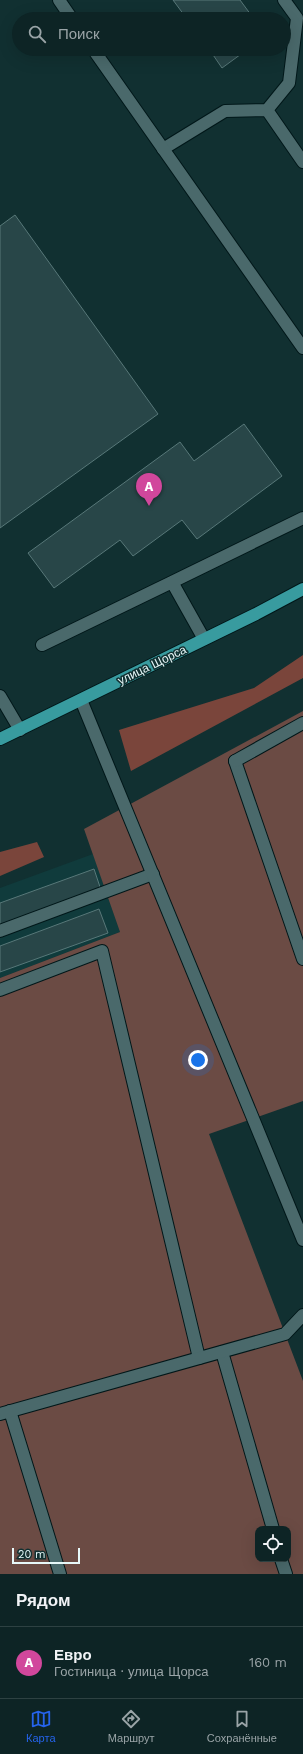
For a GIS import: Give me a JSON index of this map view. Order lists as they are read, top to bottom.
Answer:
{
  "streets": {
    "main road": ["улица Щорса"]
  },
  "scale_bar": "20 m",
  "page": {
    "search": "Поиск",
    "pins": "A",
    "scale": "20 m",
    "heading": "Рядом",
    "list": [
      {
        "mark": "A",
        "name": "Евро",
        "note": "Гостиница · улица Щорса",
        "value": "160 m"
      }
    ],
    "nav": ["Карта", "Маршрут", "Сохранённые"]
  }
}
